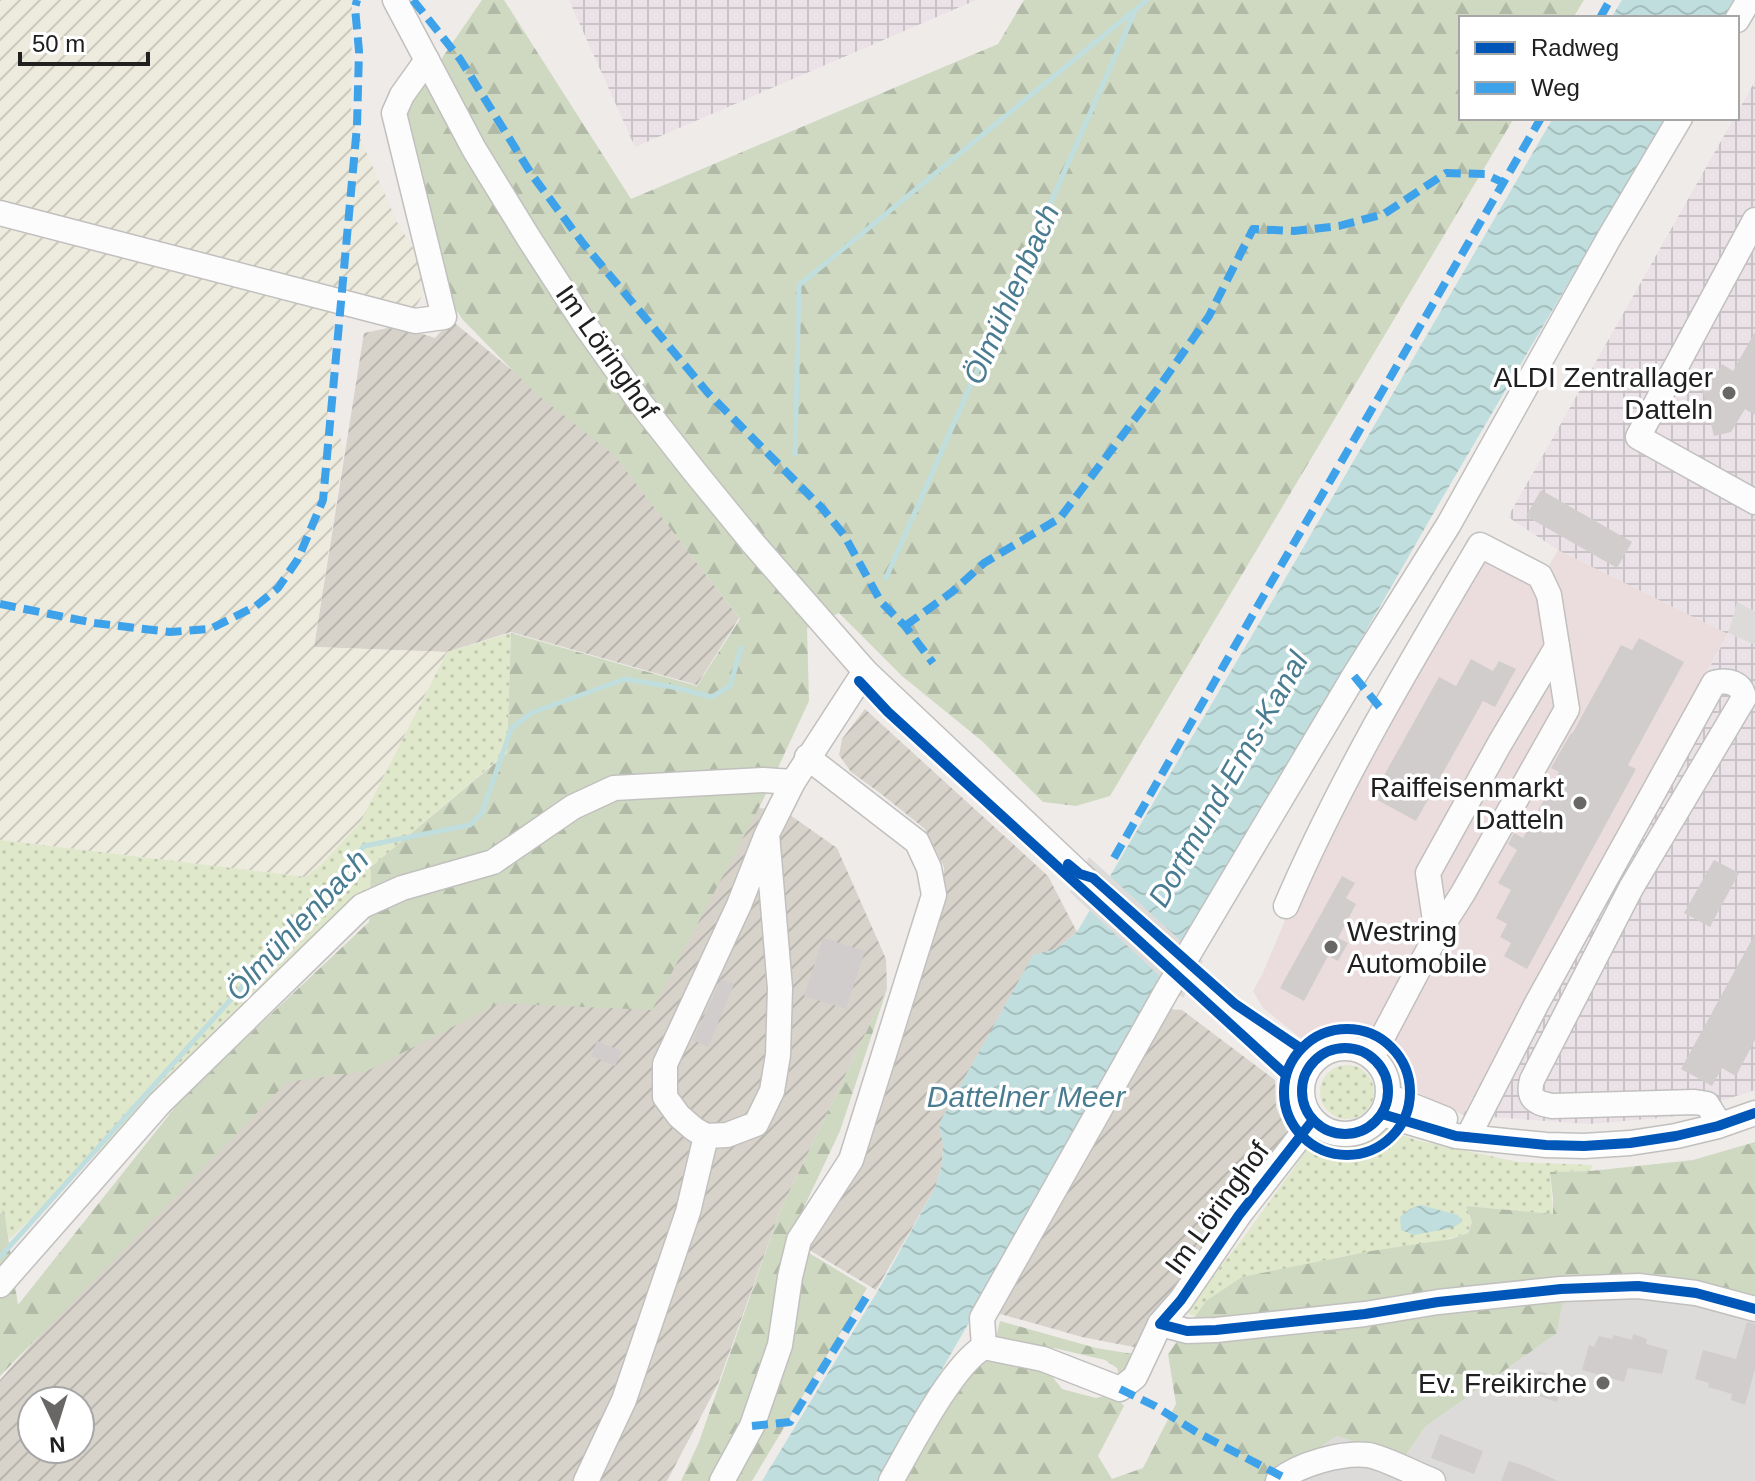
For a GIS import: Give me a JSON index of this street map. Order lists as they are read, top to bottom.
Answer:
{
  "streets": {
    "street": ["Im Löringhof"]
  },
  "water": ["Ölmühlenbach", "Dortmund-Ems-Kanal", "Dattelner Meer"],
  "places": [
    "ALDI Zentrallager Datteln",
    "Raiffeisenmarkt Datteln",
    "Westring Automobile",
    "Ev. Freikirche"
  ],
  "legend": ["Radweg", "Weg"],
  "scale_bar": "50 m",
  "north": "bottom"
}
